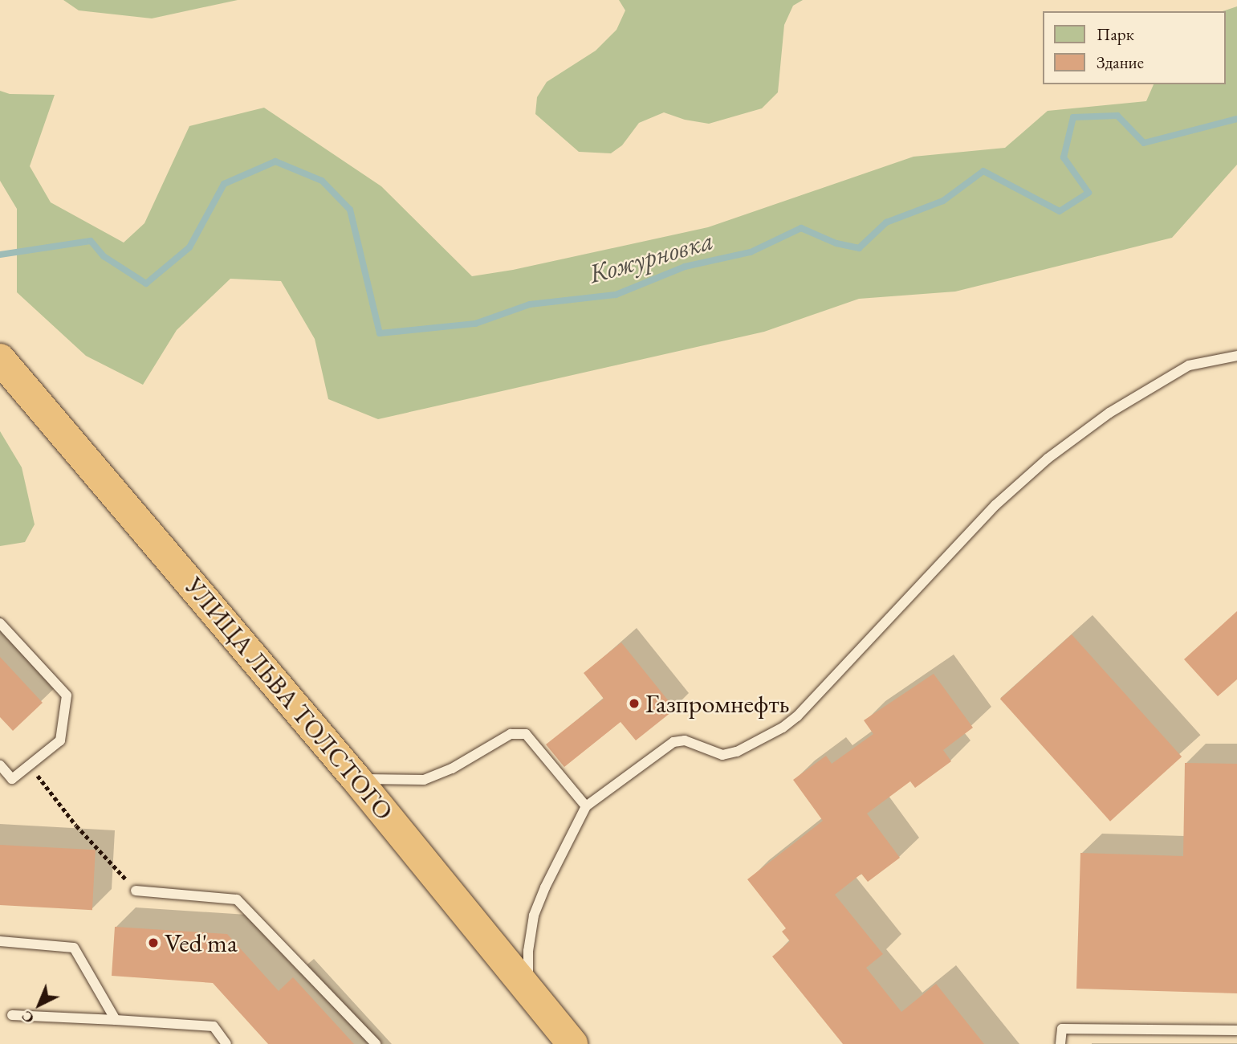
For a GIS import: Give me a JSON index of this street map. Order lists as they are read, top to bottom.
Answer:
{
  "streets": {
    "highway": ["УЛИЦА ЛЬВА ТОЛСТОГО"]
  },
  "water": ["Кожурновка"],
  "places": ["Газпромнефть", "Ved'ma"],
  "legend": ["Парк", "Здание"],
  "north": "bottom left"
}
